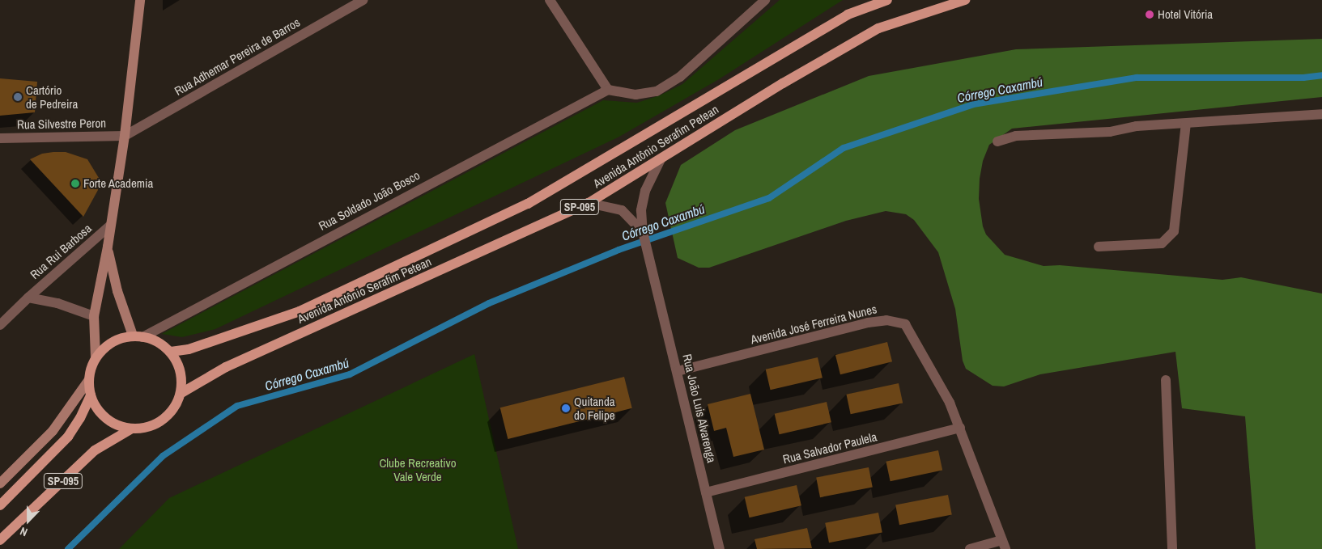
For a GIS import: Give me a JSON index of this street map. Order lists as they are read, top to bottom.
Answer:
{
  "streets": {
    "main road": ["Avenida Antônio Serafim Petean", "SP-095"],
    "street": [
      "Rua Adhemar Pereira de Barros",
      "Rua Silvestre Peron",
      "Rua Soldado João Bosco",
      "Rua Rui Barbosa",
      "Avenida José Ferreira Nunes",
      "Rua João Luis Alvarenga",
      "Rua Salvador Paulela"
    ]
  },
  "crossings": [
    ["Rua Adhemar Pereira de Barros", "Rua Silvestre Peron"],
    ["Avenida Antônio Serafim Petean", "Rua Soldado João Bosco"],
    ["Avenida Antônio Serafim Petean", "SP-095"],
    ["Avenida Antônio Serafim Petean", "Rua João Luis Alvarenga"],
    ["Rua Soldado João Bosco", "SP-095"],
    ["Avenida José Ferreira Nunes", "Rua João Luis Alvarenga"],
    ["Avenida José Ferreira Nunes", "Rua Salvador Paulela"],
    ["Rua João Luis Alvarenga", "Rua Salvador Paulela"]
  ],
  "water": ["Córrego Caxambú"],
  "parks": ["Clube Recreativo Vale Verde"],
  "places": [
    "Hotel Vitória",
    "Cartório de Pedreira",
    "Forte Academia",
    "Quitanda do Felipe"
  ],
  "north": "bottom"
}
